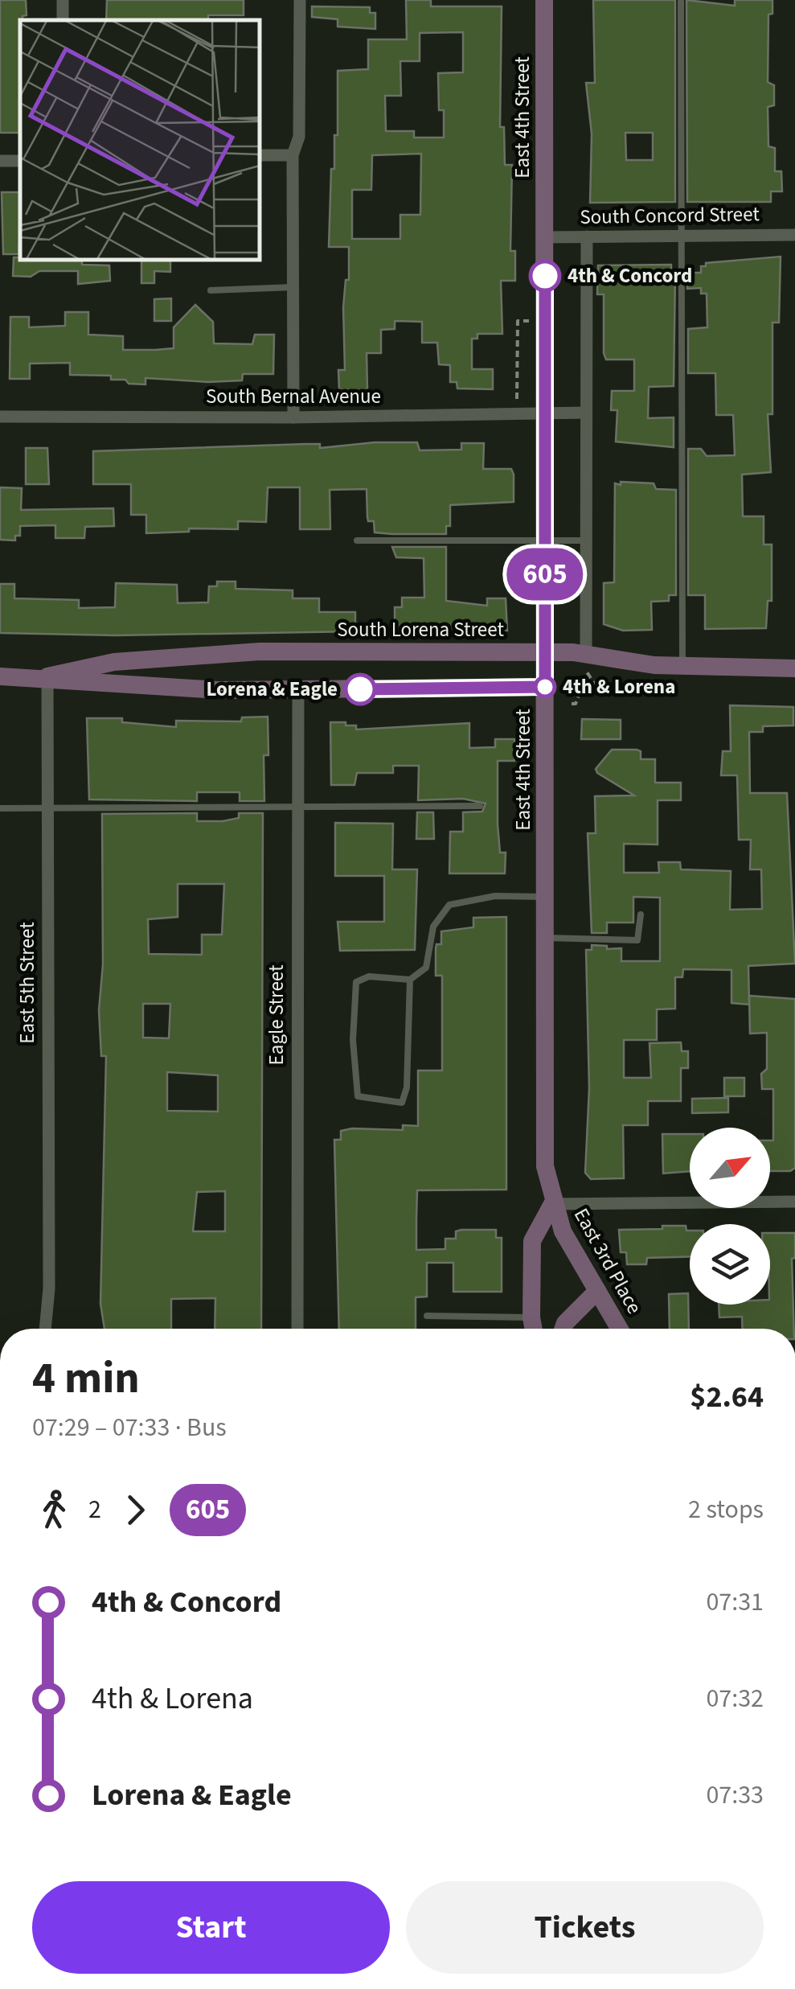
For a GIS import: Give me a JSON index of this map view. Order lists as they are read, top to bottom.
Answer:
{
  "streets": {
    "main road": ["East 4th Street", "South Lorena Street", "East 3rd Place"],
    "street": [
      "South Concord Street",
      "South Bernal Avenue",
      "East 5th Street",
      "Eagle Street"
    ]
  },
  "crossings": [
    ["East 4th Street", "South Concord Street"],
    ["East 4th Street", "South Lorena Street"],
    ["East 4th Street", "East 3rd Place"],
    ["South Lorena Street", "East 5th Street"],
    ["South Lorena Street", "Eagle Street"]
  ],
  "places": ["4th & Concord", "4th & Lorena", "Lorena & Eagle"],
  "lines": ["bus line 605"],
  "north": "top right",
  "page": {
    "on_map": "605",
    "heading": ["4 min", "07:29 – 07:33 · Bus", "$2.64"],
    "legs": ["2", "605", "2 stops"],
    "list": [
      {
        "name": "4th & Concord",
        "value": "07:31"
      },
      {
        "name": "4th & Lorena",
        "value": "07:32"
      },
      {
        "name": "Lorena & Eagle",
        "value": "07:33"
      }
    ],
    "buttons": ["Start", "Tickets"]
  }
}
